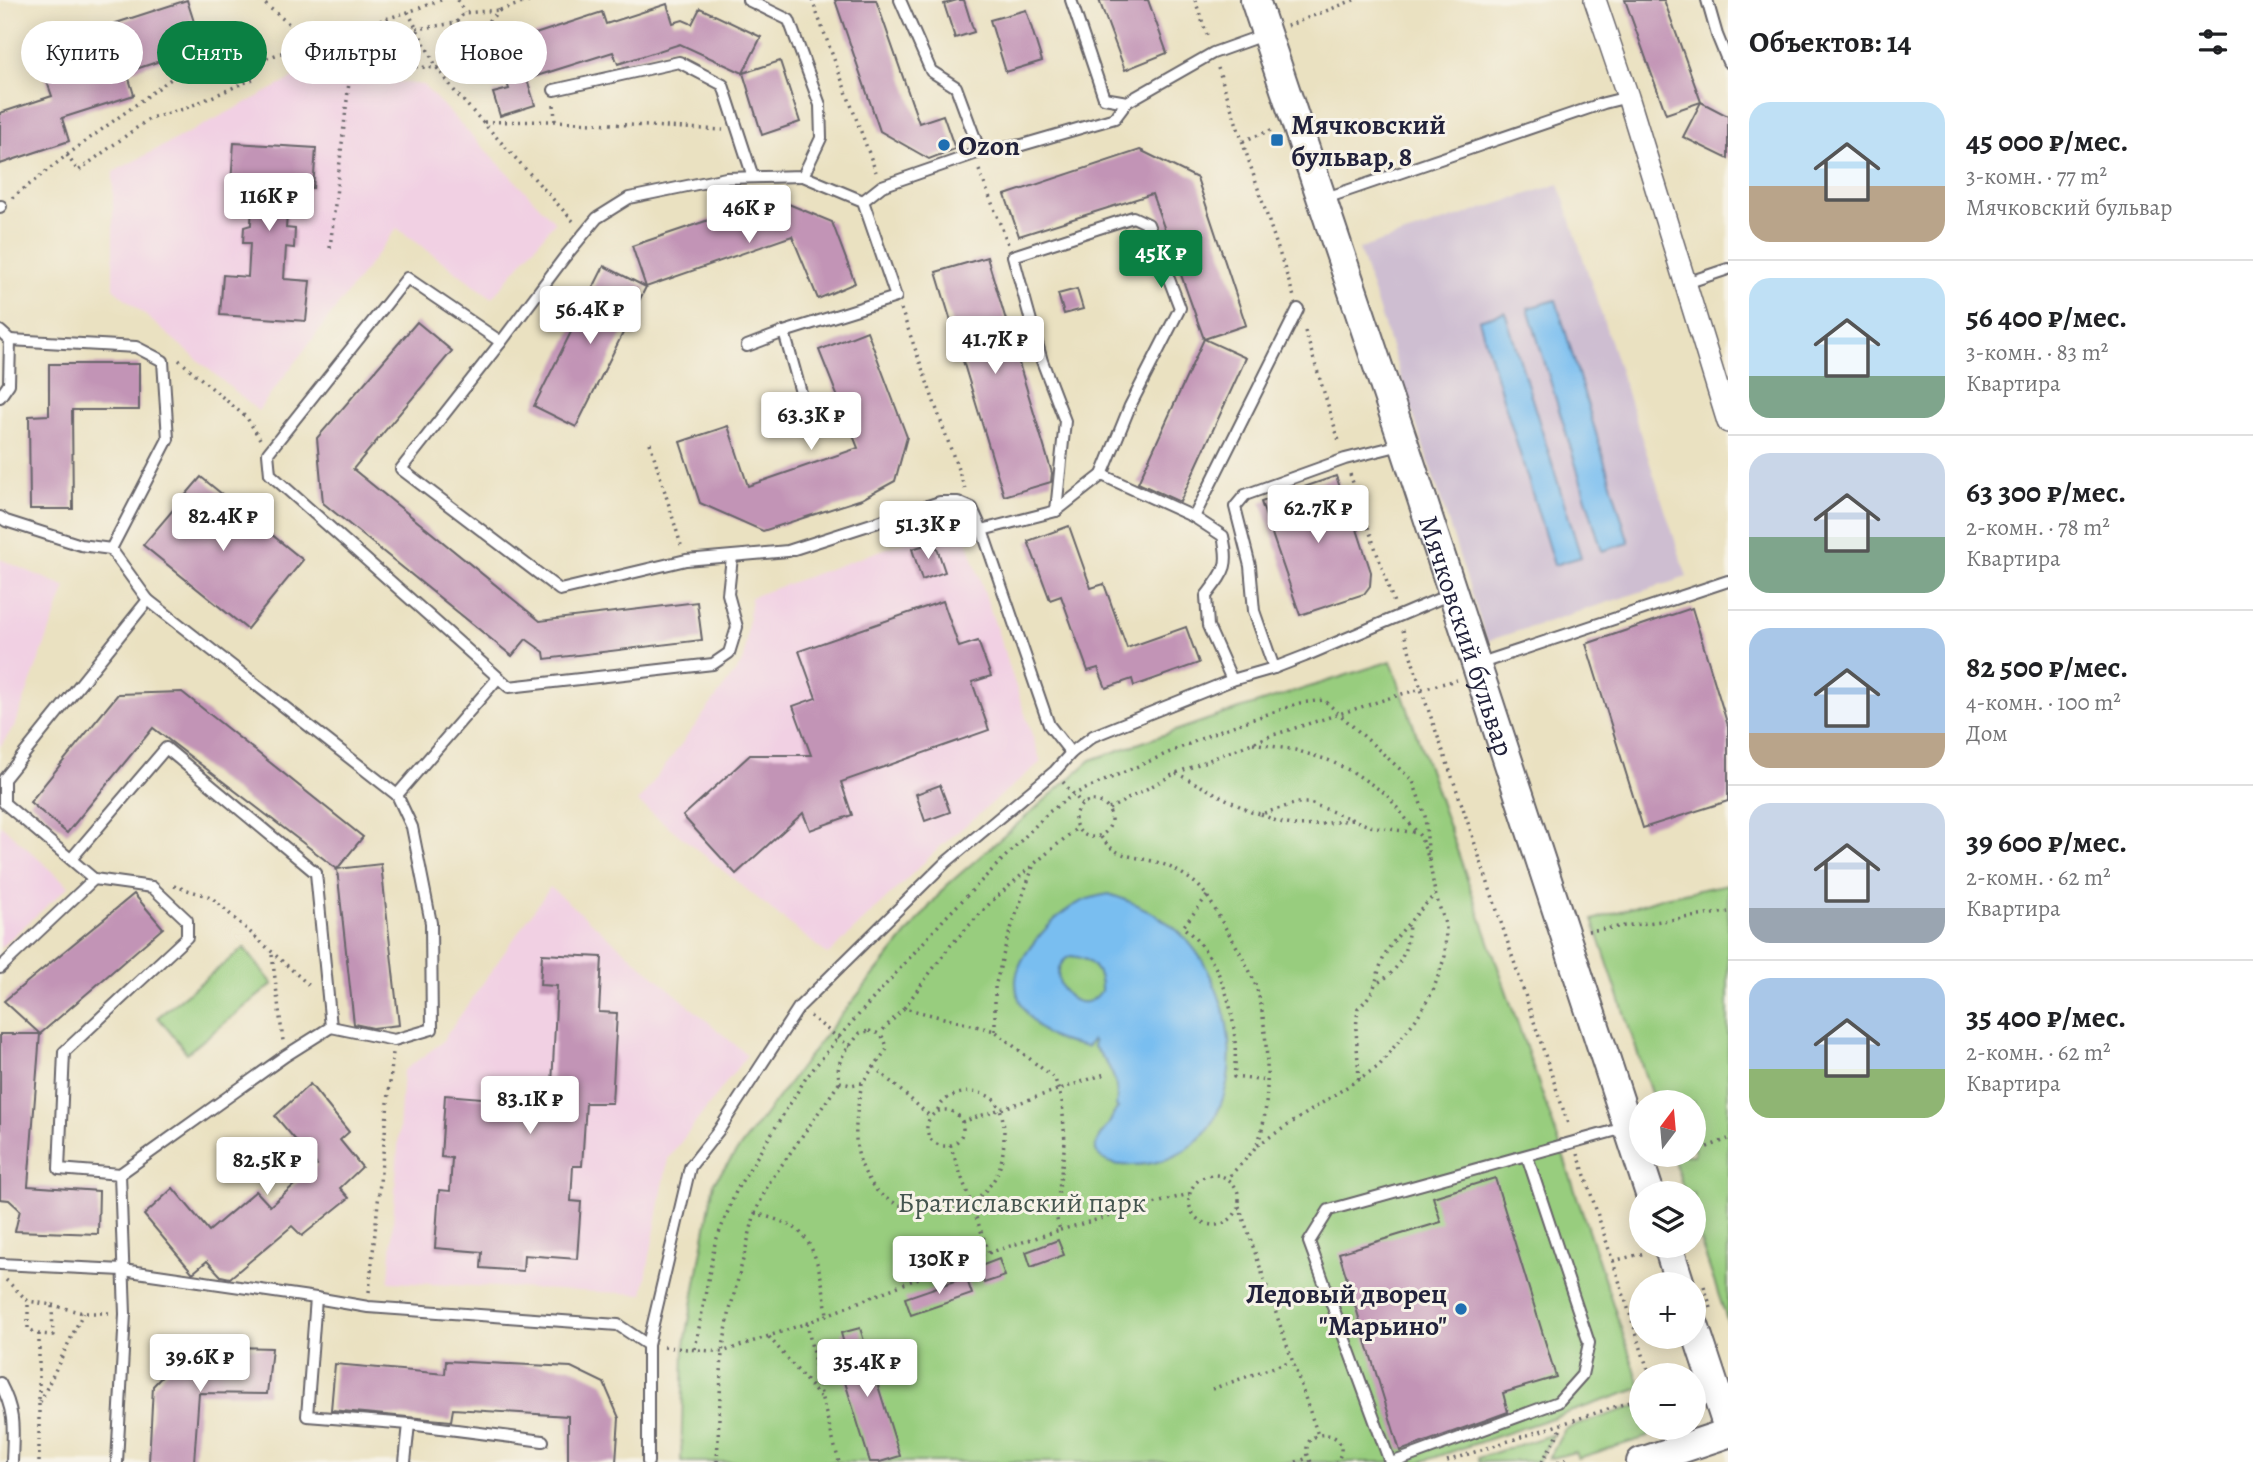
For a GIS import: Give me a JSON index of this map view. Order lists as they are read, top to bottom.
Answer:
{
  "streets": {
    "street": ["Мячковский бульвар"]
  },
  "parks": ["Братиславский парк"],
  "places": {
    "transit": ["Мячковский бульвар, 8"],
    "other": ["Ozon", "Ледовый дворец \"Марьино\""]
  },
  "north": "top",
  "page": {
    "heading": "Объектов: 14",
    "chip": [
      "Купить",
      "Снять",
      "Фильтры",
      "Новое"
    ],
    "list": [
      {
        "name": "45 000 ₽/мес.",
        "note": "3-комн. · 77 m² · Мячковский бульвар"
      },
      {
        "name": "56 400 ₽/мес.",
        "note": "3-комн. · 83 m² · Квартира"
      },
      {
        "name": "63 300 ₽/мес.",
        "note": "2-комн. · 78 m² · Квартира"
      },
      {
        "name": "82 500 ₽/мес.",
        "note": "4-комн. · 100 m² · Дом"
      },
      {
        "name": "39 600 ₽/мес.",
        "note": "2-комн. · 62 m² · Квартира"
      },
      {
        "name": "35 400 ₽/мес.",
        "note": "2-комн. · 62 m² · Квартира"
      }
    ],
    "price": [
      "116K ₽",
      "46K ₽",
      "45K ₽",
      "56.4K ₽",
      "41.7K ₽",
      "63.3K ₽",
      "62.7K ₽",
      "82.4K ₽",
      "51.3K ₽",
      "83.1K ₽",
      "82.5K ₽",
      "130K ₽",
      "39.6K ₽",
      "35.4K ₽"
    ],
    "map_buttons": ["+", "−"]
  }
}
